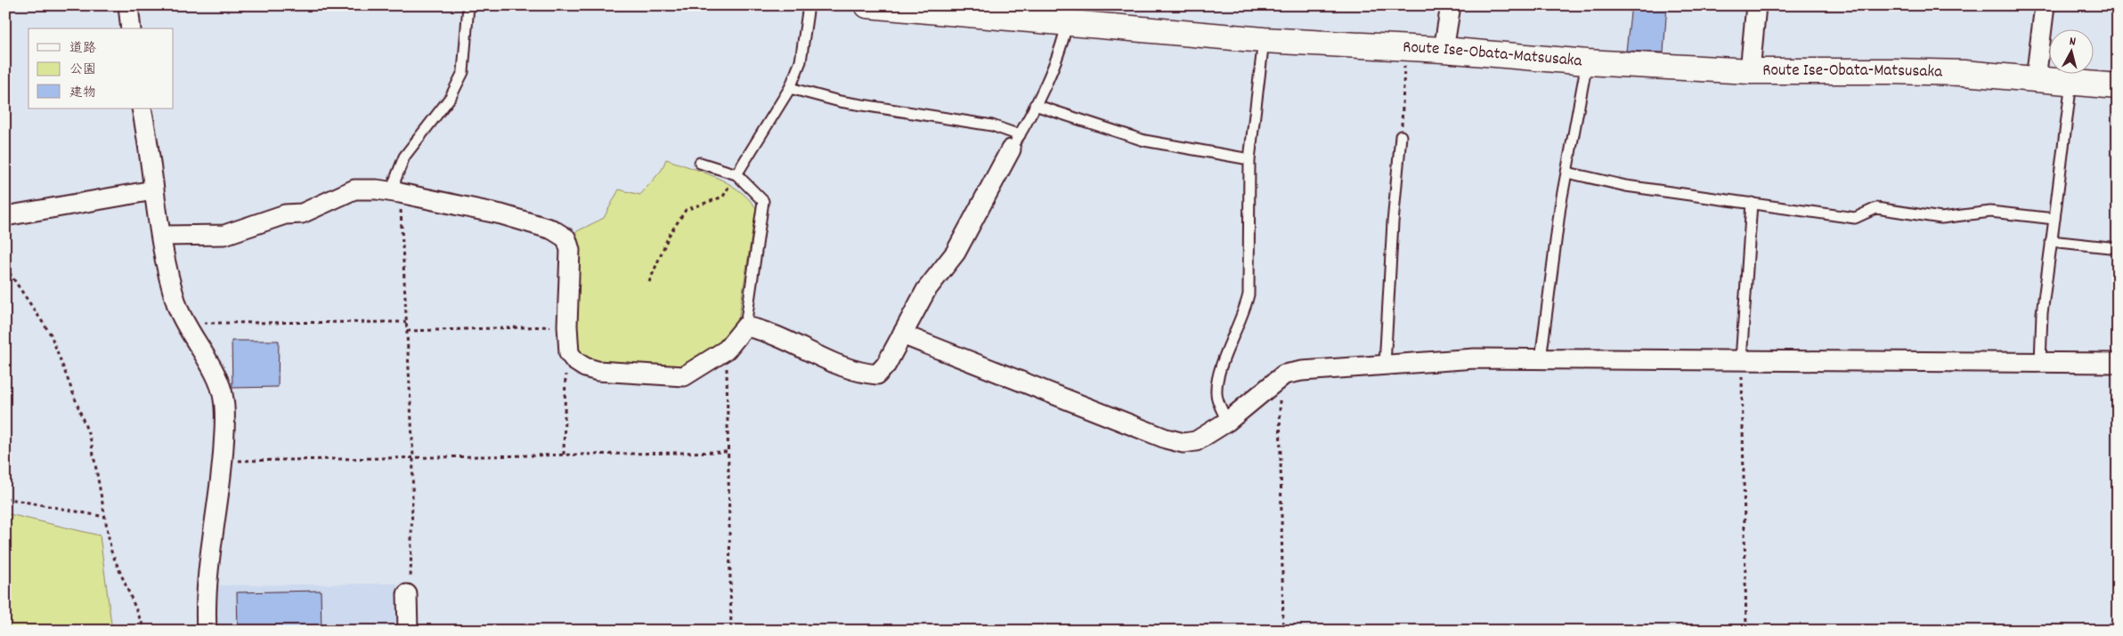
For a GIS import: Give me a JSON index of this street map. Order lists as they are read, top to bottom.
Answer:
{
  "streets": {
    "main road": ["Route Ise-Obata-Matsusaka"]
  },
  "legend": ["道路", "公園", "建物"],
  "north": "top"
}
